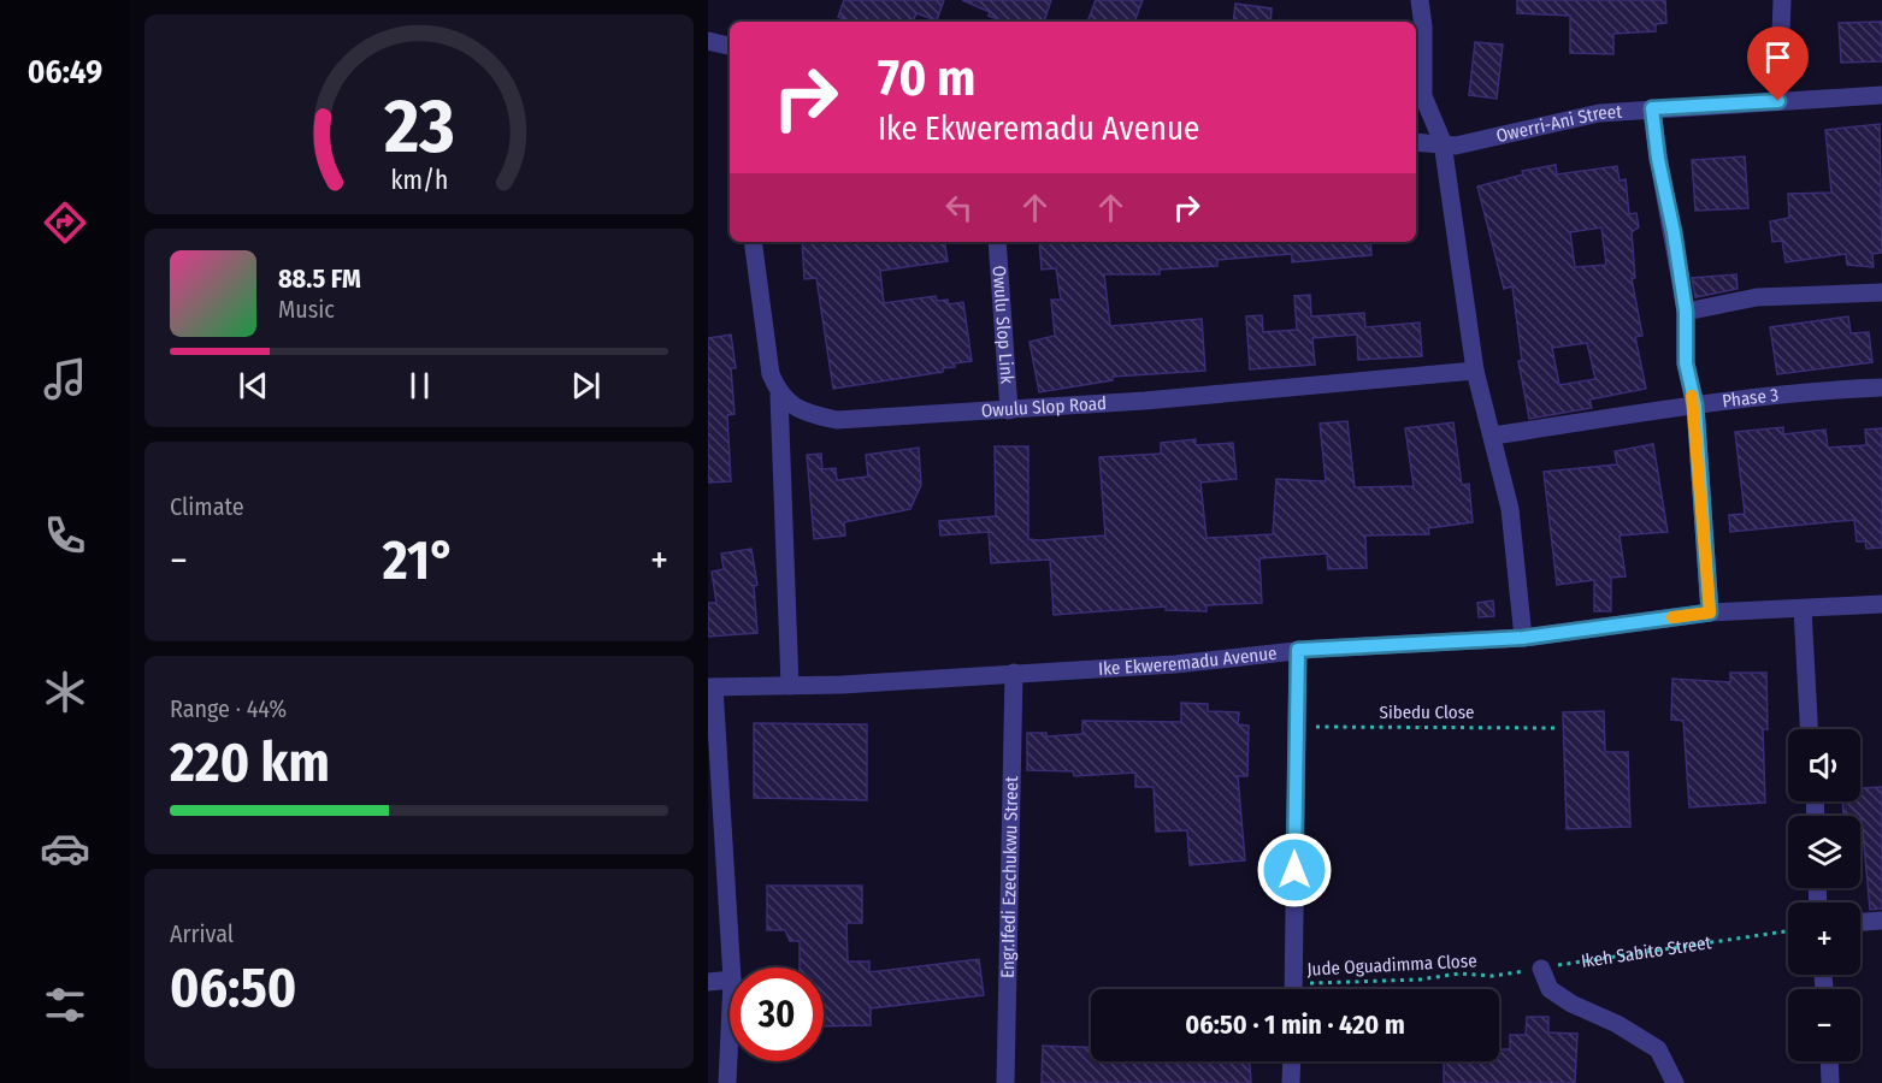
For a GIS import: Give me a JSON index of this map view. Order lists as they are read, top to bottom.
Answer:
{
  "streets": {
    "street": [
      "Owerri-Ani Street",
      "Owulu Slop Link",
      "Phase 3",
      "Owulu Slop Road",
      "Ike Ekweremadu Avenue",
      "Engr.Ifedi Ezechukwu Street"
    ],
    "path": ["Sibedu Close", "Ikeh Sabito Street", "Jude Oguadimma Close"]
  },
  "crossings": [
    ["Owulu Slop Link", "Owulu Slop Road"],
    ["Ike Ekweremadu Avenue", "Engr.Ifedi Ezechukwu Street"],
    ["Ikeh Sabito Street", "Jude Oguadimma Close"]
  ],
  "page": {
    "tabs": "06:49",
    "turn": ["70 m", "Ike Ekweremadu Avenue"],
    "song": ["88.5 FM", "Music"],
    "tile": [
      "Climate",
      ["Range · 44%", "220 km"],
      ["Arrival", "06:50"]
    ],
    "heat": ["−", "21°", "+"],
    "map_buttons": ["+", "−"],
    "limit": "30",
    "trip": "06:50 · 1 min · 420 m",
    "gauge": ["23", "km/h"]
  }
}
